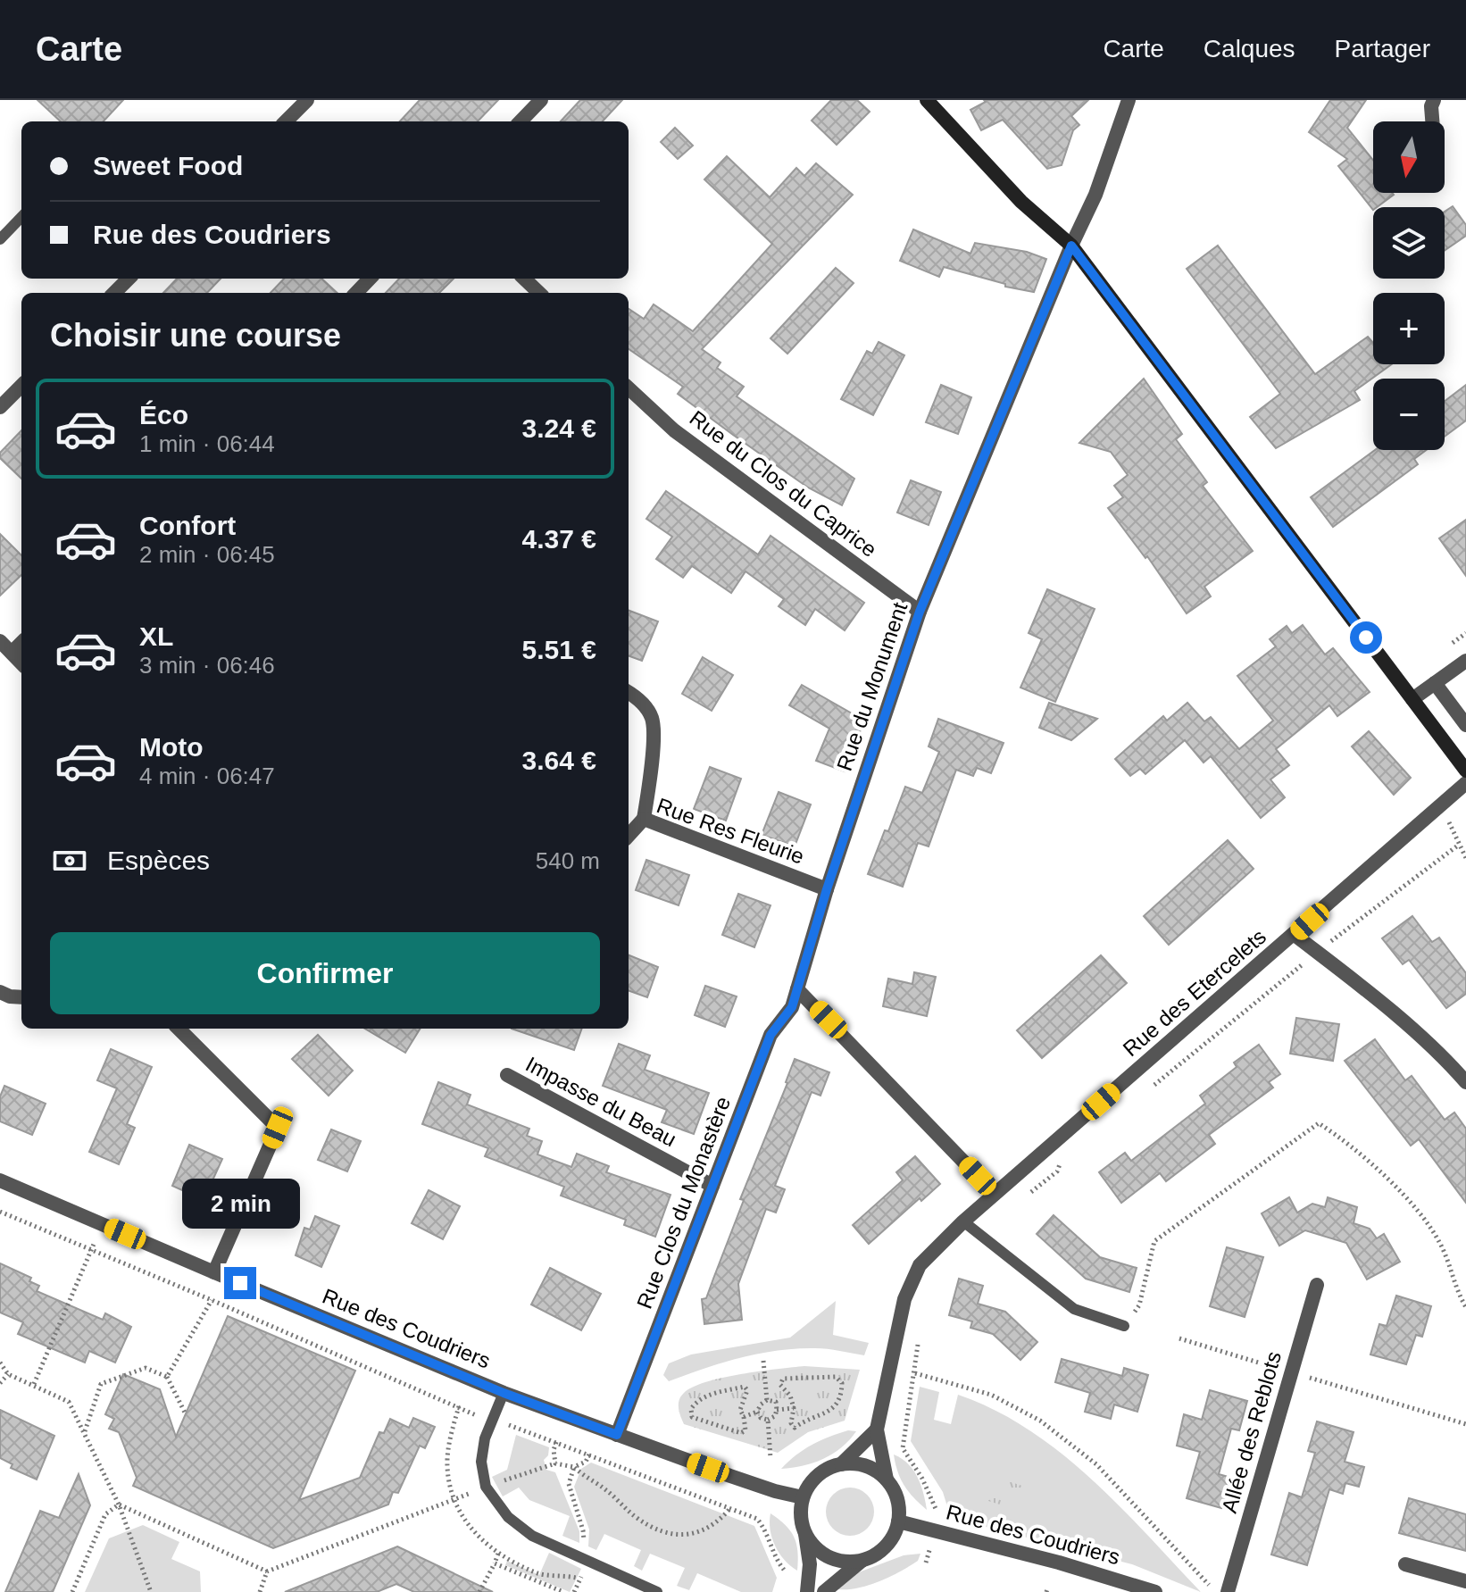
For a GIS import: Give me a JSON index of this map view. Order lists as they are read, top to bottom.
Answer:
{
  "streets": {
    "street": [
      "Rue du Clos du Caprice",
      "Rue du Monument",
      "Rue Res Fleurie",
      "Rue des Etercelets",
      "Impasse du Beau",
      "Rue Clos du Monastère",
      "Rue des Coudriers",
      "Allée des Reblots"
    ]
  },
  "crossings": [
    ["Rue du Clos du Caprice", "Rue du Monument"],
    ["Rue du Monument", "Rue Res Fleurie"],
    ["Rue du Monument", "Rue Clos du Monastère"],
    ["Rue des Etercelets", "Rue des Coudriers"],
    ["Impasse du Beau", "Rue Clos du Monastère"],
    ["Rue Clos du Monastère", "Rue des Coudriers"]
  ],
  "north": "bottom",
  "page": {
    "header": "Carte",
    "nav": ["Carte", "Calques", "Partager"],
    "map_buttons": ["+", "−"],
    "banner": ["Sweet Food", "Rue des Coudriers"],
    "heading": "Choisir une course",
    "list": [
      {
        "name": "Éco",
        "note": "1 min · 06:44",
        "value": "3.24 €"
      },
      {
        "name": "Confort",
        "note": "2 min · 06:45",
        "value": "4.37 €"
      },
      {
        "name": "XL",
        "note": "3 min · 06:46",
        "value": "5.51 €"
      },
      {
        "name": "Moto",
        "note": "4 min · 06:47",
        "value": "3.64 €"
      }
    ],
    "pay": ["Espèces", "540 m"],
    "buttons": "Confirmer",
    "bubble": "2 min"
  }
}
